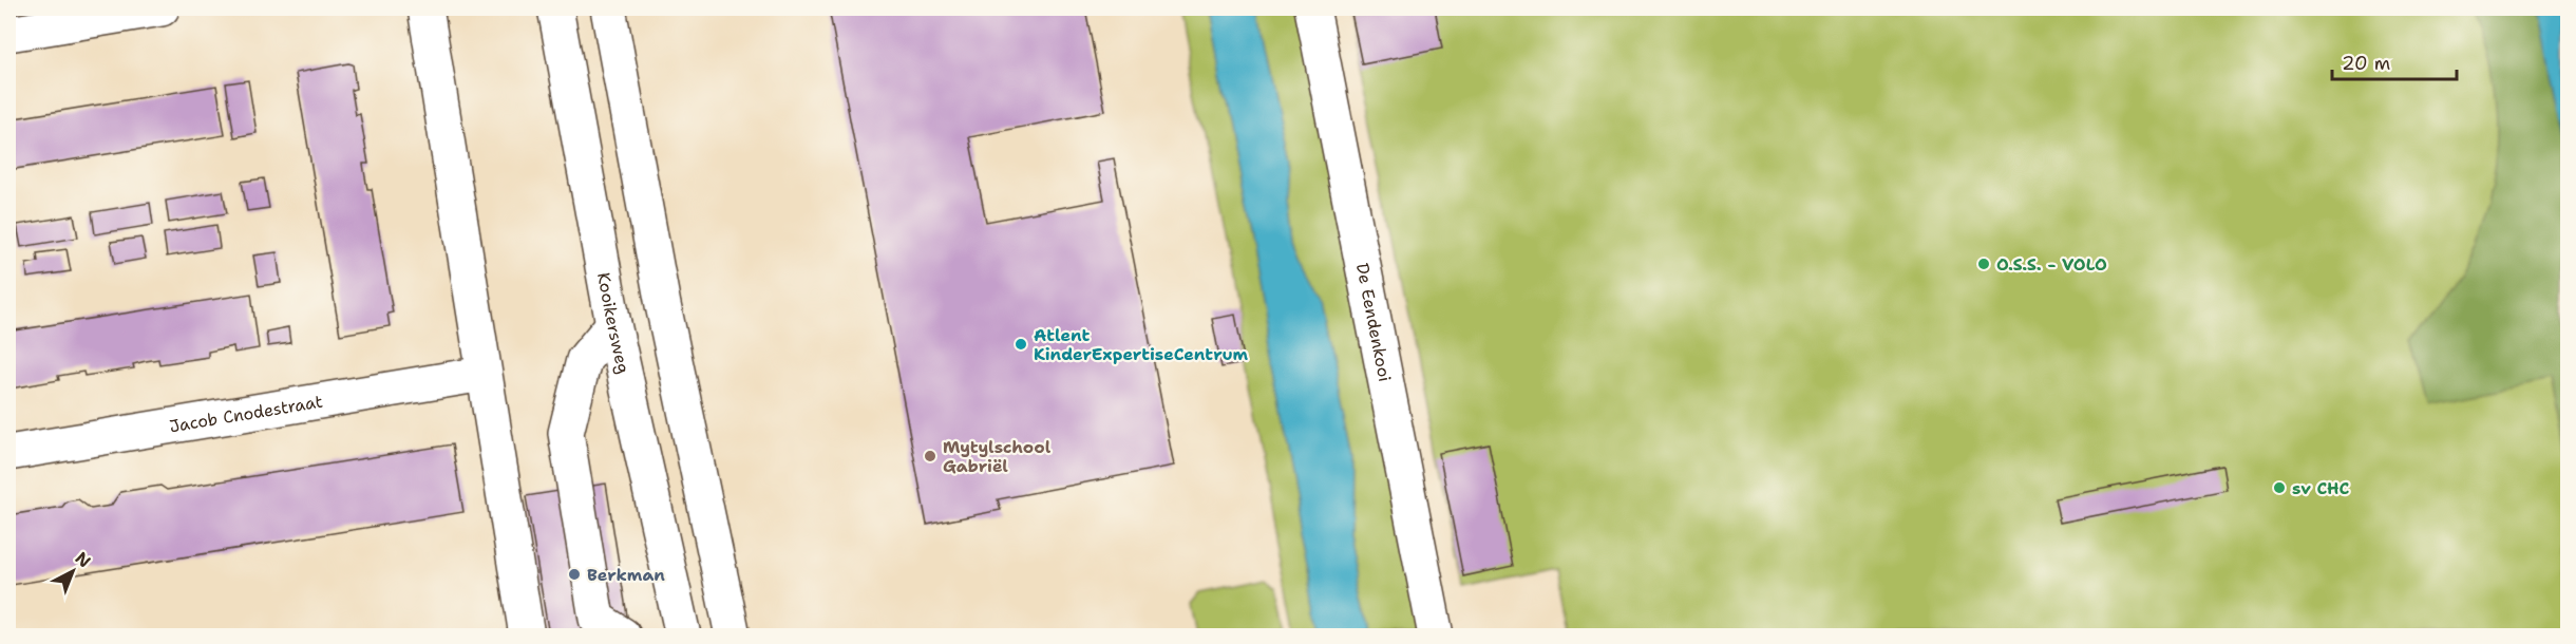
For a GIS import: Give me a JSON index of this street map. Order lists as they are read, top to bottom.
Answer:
{
  "streets": {
    "street": ["De Eendenkooi", "Kooikersweg", "Jacob Cnodestraat"]
  },
  "places": [
    "O.S.S. - VOLO",
    "Atlent KinderExpertiseCentrum",
    "Mytylschool Gabriël",
    "sv CHC",
    "Berkman"
  ],
  "scale_bar": "20 m",
  "north": "top right"
}
